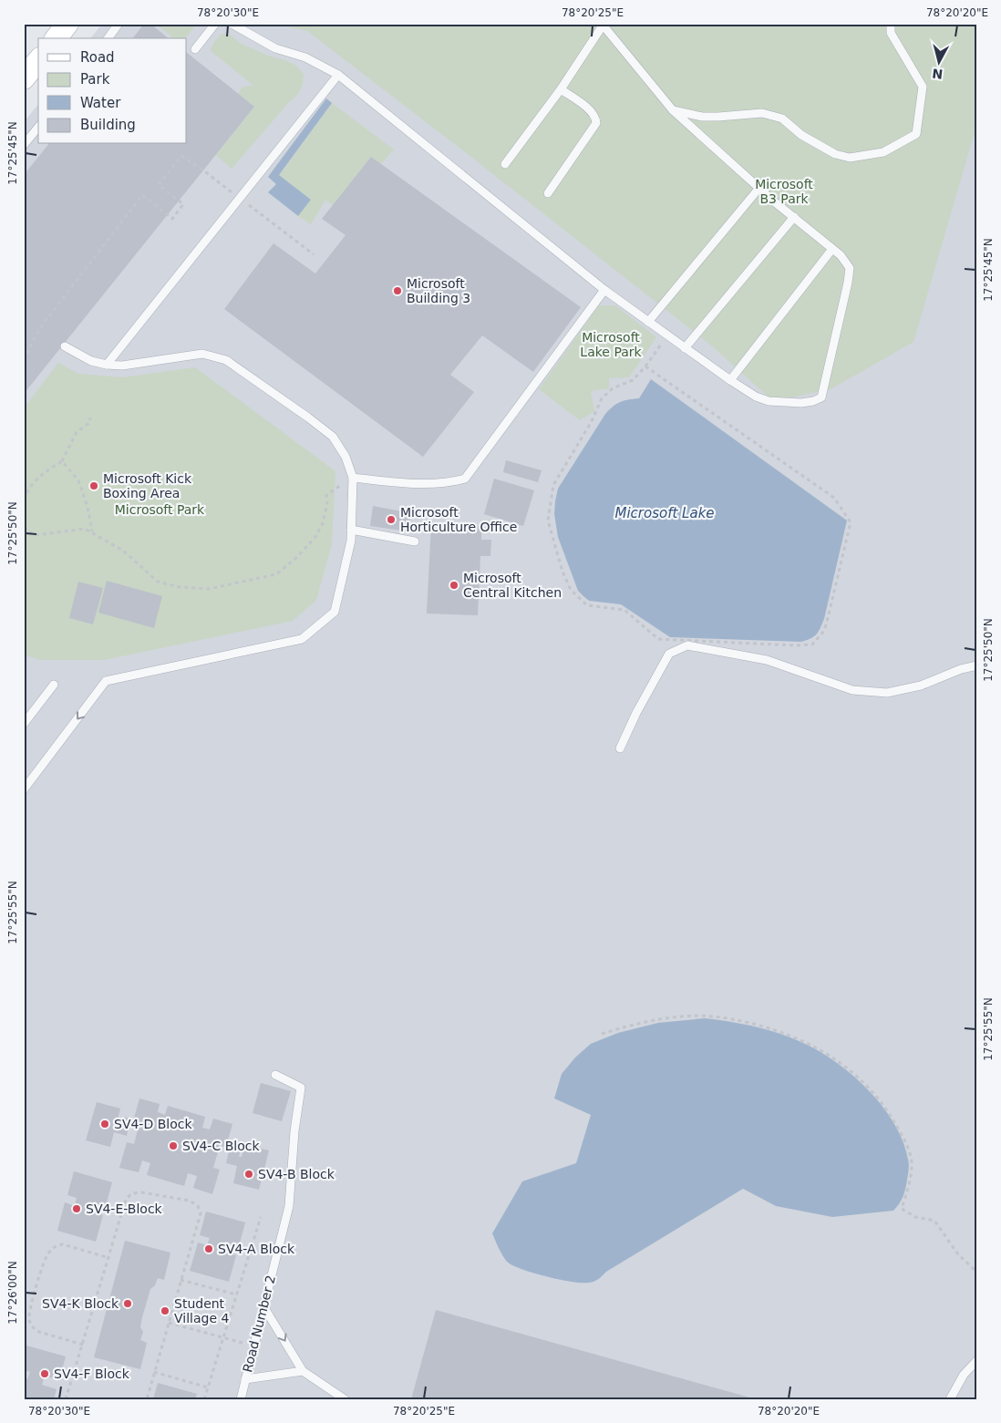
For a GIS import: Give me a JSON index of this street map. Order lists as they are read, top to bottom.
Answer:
{
  "streets": {
    "lane": ["Road Number 2"]
  },
  "water": ["Microsoft Lake"],
  "parks": ["Microsoft B3 Park", "Microsoft Lake Park", "Microsoft Park"],
  "places": [
    "Microsoft Building 3",
    "Microsoft Kick Boxing Area",
    "Microsoft Horticulture Office",
    "Microsoft Central Kitchen",
    "SV4-D Block",
    "SV4-C Block",
    "SV4-B Block",
    "SV4-E-Block",
    "SV4-A Block",
    "SV4-K Block",
    "Student Village 4",
    "SV4-F Block"
  ],
  "legend": [
    "Road",
    "Park",
    "Water",
    "Building"
  ],
  "north": "bottom",
  "coordinates": [
    "78°20'30\"E",
    "78°20'25\"E",
    "78°20'20\"E",
    "17°25'45\"N",
    "17°25'50\"N",
    "17°25'55\"N",
    "17°26'00\"N"
  ]
}
